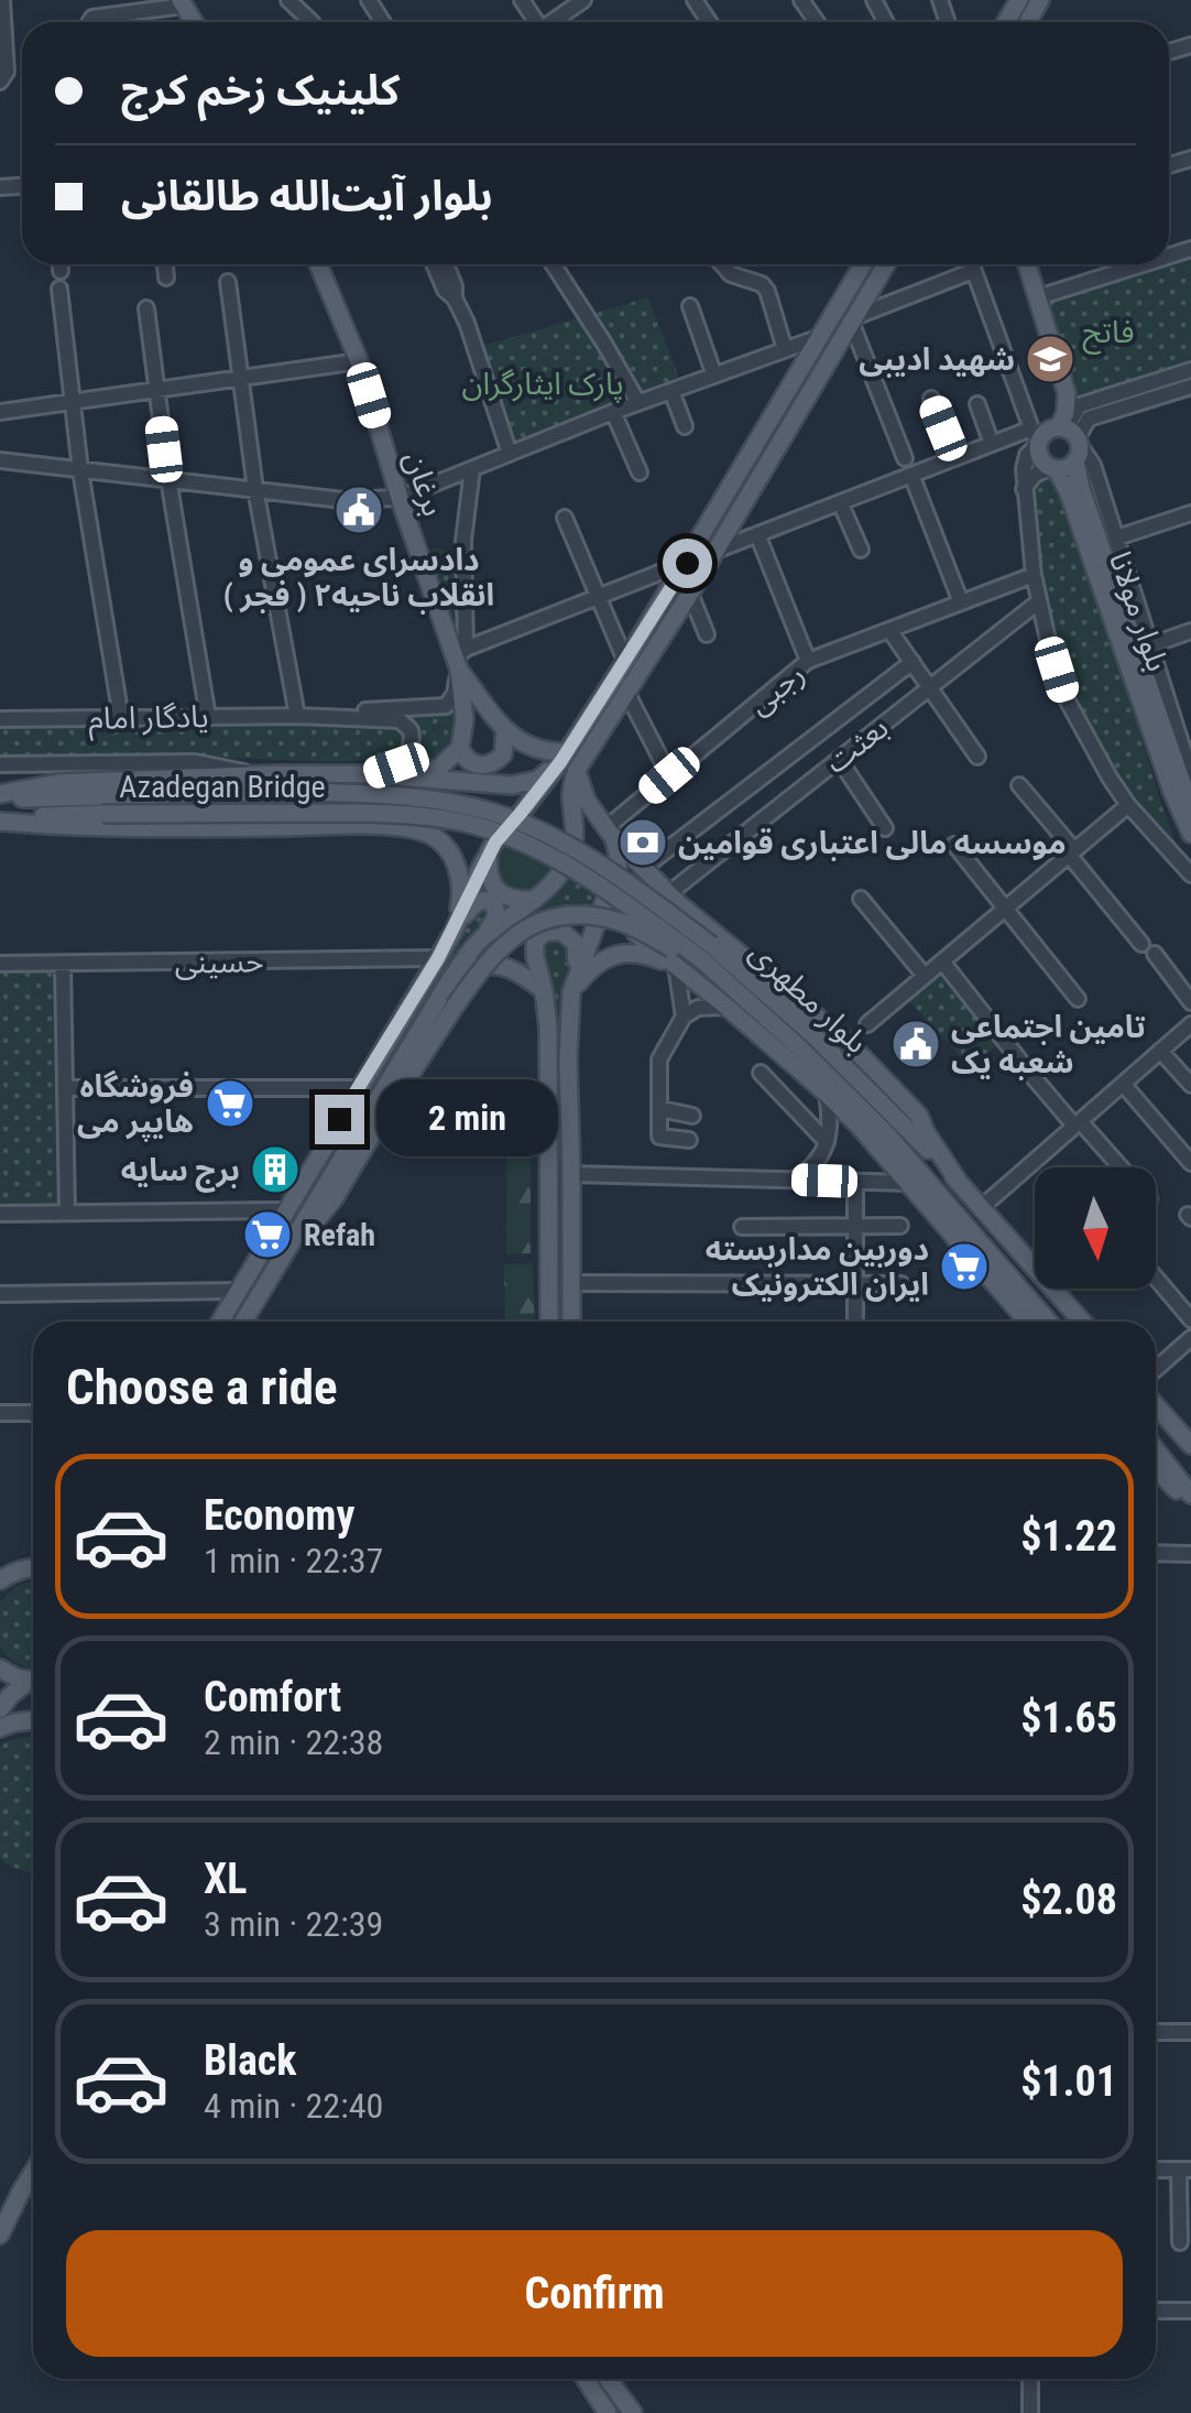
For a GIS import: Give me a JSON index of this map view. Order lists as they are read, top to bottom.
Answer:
{
  "streets": {
    "main road": [
      "برغان",
      "بلوار مولانا",
      "Azadegan Bridge",
      "بلوار مطهری"
    ],
    "street": [
      "رجبی",
      "یادگار امام",
      "بعثت",
      "حسینی"
    ]
  },
  "crossings": [
    ["Azadegan Bridge", "بلوار مطهری"]
  ],
  "parks": ["فاتح", "پارک ایثارگران"],
  "places": {
    "school or university": ["شهید ادیبی"],
    "public building": ["دادسرای عمومی و انقلاب ناحیه۲ ( فجر )", "تامین اجتماعی شعبه یک"],
    "bank": ["موسسه مالی اعتباری قوامین"],
    "supermarket": ["فروشگاه هایپر می", "Refah", "دوربین مداربسته ایران الکترونیک"],
    "building": ["برج سایه"]
  },
  "north": "bottom",
  "page": {
    "banner": ["کلینیک زخم کرج", "بلوار آیت‌الله طالقانی"],
    "bubble": "2 min",
    "heading": "Choose a ride",
    "list": [
      {
        "name": "Economy",
        "note": "1 min · 22:37",
        "value": "$1.22"
      },
      {
        "name": "Comfort",
        "note": "2 min · 22:38",
        "value": "$1.65"
      },
      {
        "name": "XL",
        "note": "3 min · 22:39",
        "value": "$2.08"
      },
      {
        "name": "Black",
        "note": "4 min · 22:40",
        "value": "$1.01"
      }
    ],
    "buttons": "Confirm"
  }
}
